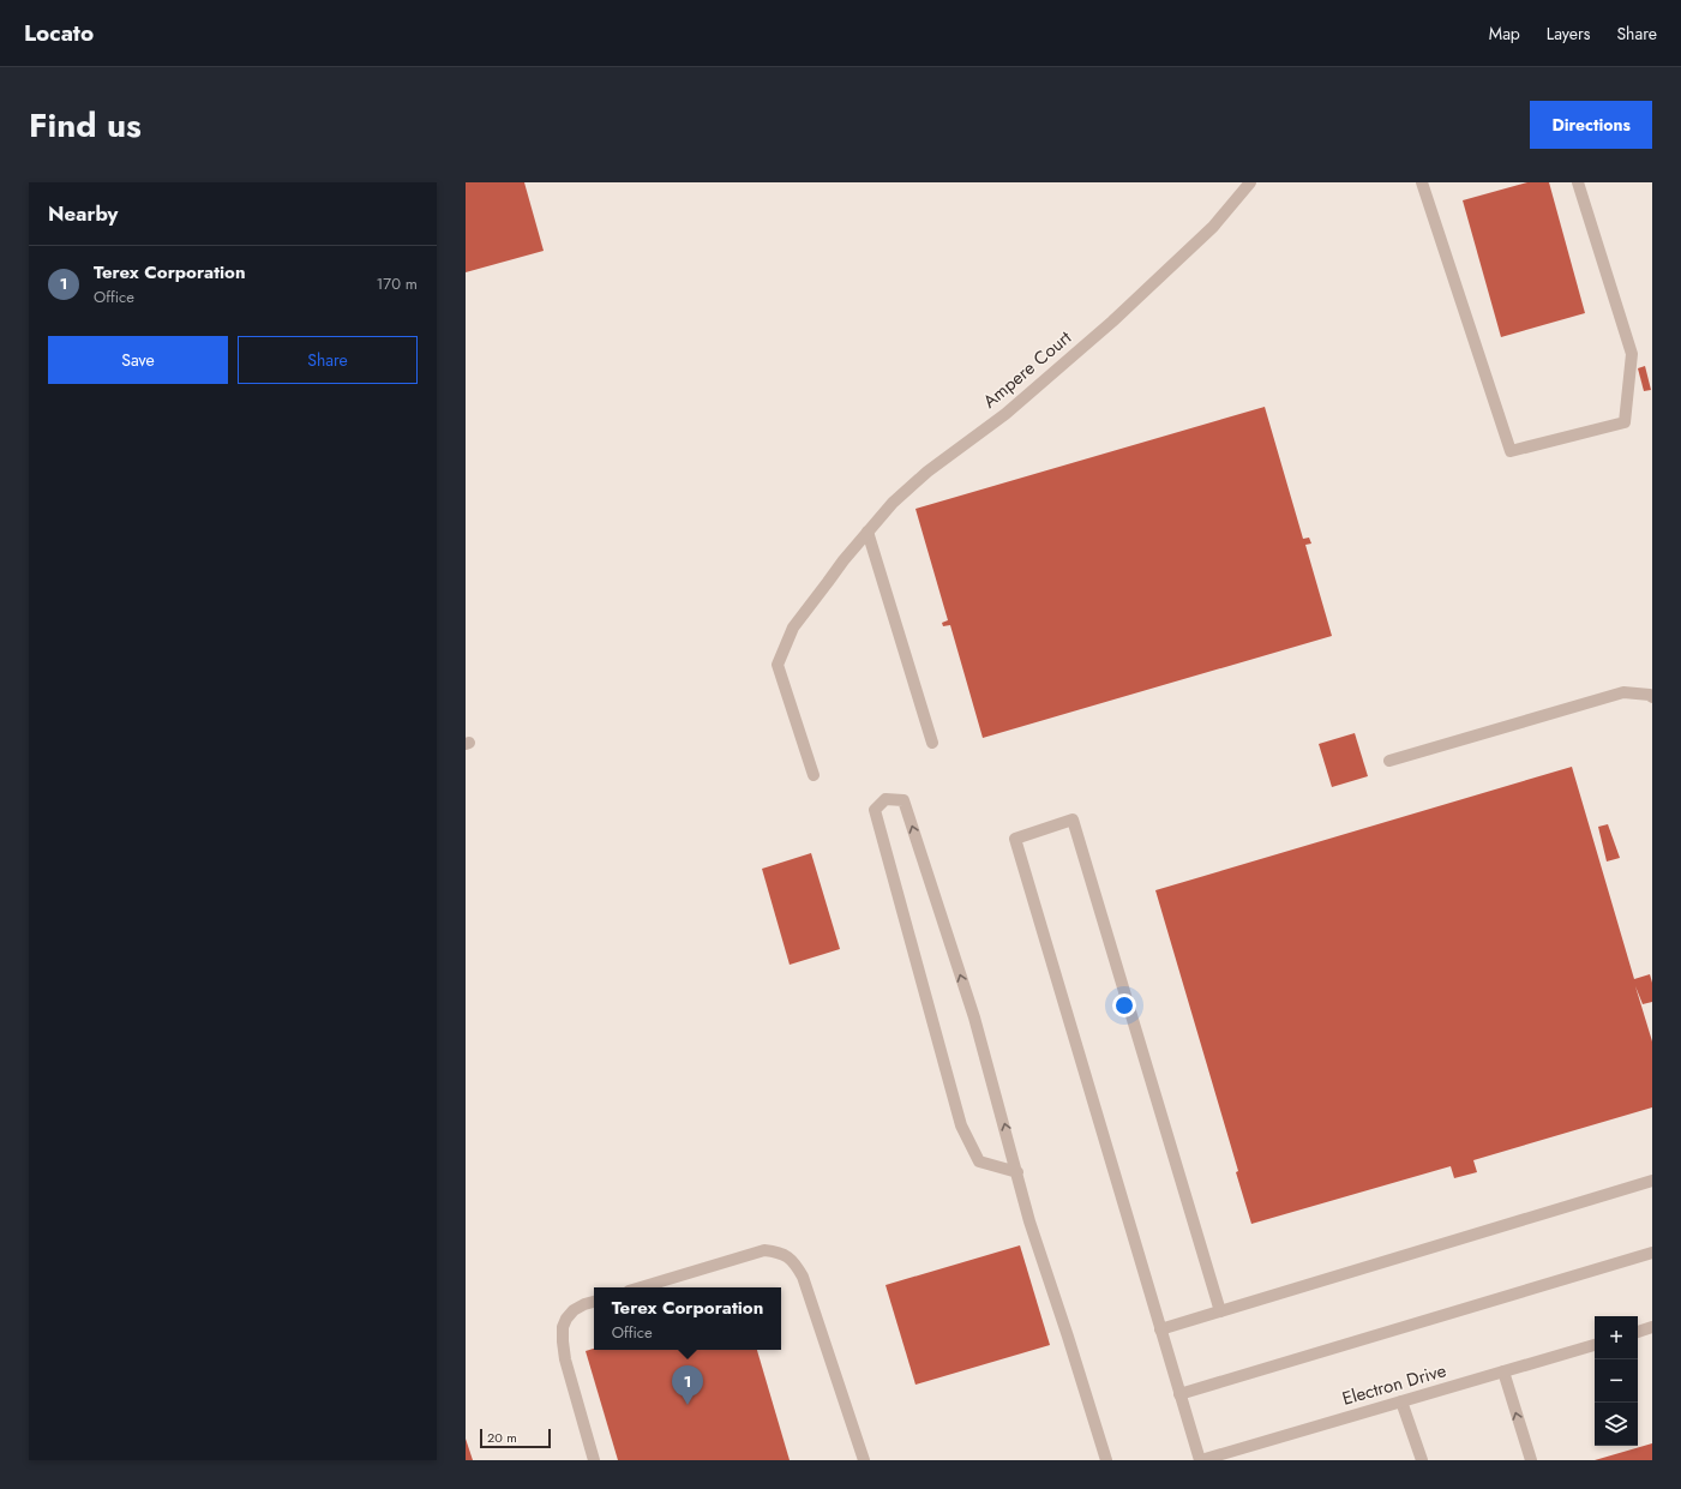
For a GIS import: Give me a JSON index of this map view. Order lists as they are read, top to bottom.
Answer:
{
  "streets": {
    "street": ["Ampere Court", "Electron Drive"]
  },
  "scale_bar": "20 m",
  "page": {
    "header": "Locato",
    "nav": ["Map", "Layers", "Share"],
    "title": "Find us",
    "buttons": [
      "Directions",
      ["Save", "Share"]
    ],
    "heading": "Nearby",
    "list": [
      {
        "mark": "1",
        "name": "Terex Corporation",
        "note": "Office",
        "value": "170 m"
      }
    ],
    "popup": ["Terex Corporation", "Office"],
    "map_buttons": ["+", "−"],
    "pins": "1",
    "scale": "20 m"
  }
}
